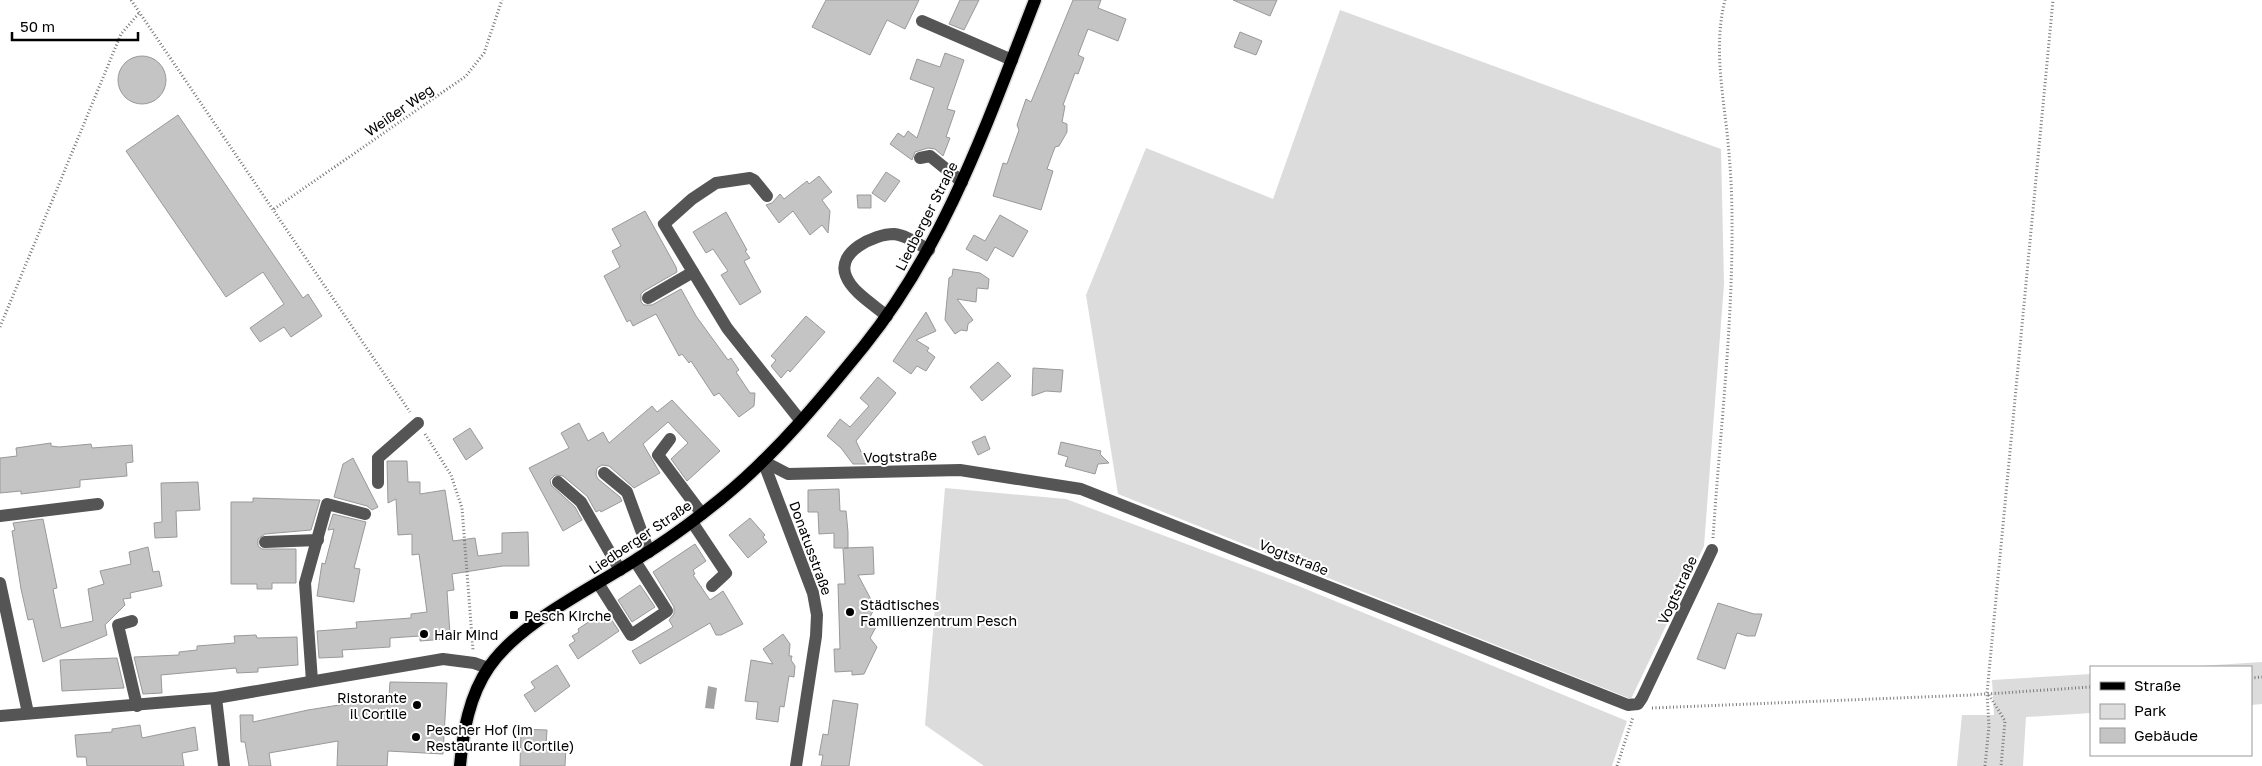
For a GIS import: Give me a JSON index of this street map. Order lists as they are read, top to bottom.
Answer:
{
  "streets": {
    "main road": ["Liedberger Straße"],
    "street": ["Vogtstraße", "Donatusstraße"],
    "path": ["Weißer Weg"]
  },
  "crossings": [
    ["Liedberger Straße", "Vogtstraße"],
    ["Liedberger Straße", "Donatusstraße"],
    ["Vogtstraße", "Donatusstraße"]
  ],
  "places": {
    "other": [
      "Städtisches Familienzentrum Pesch",
      "Hair Mind",
      "Ristorante il Cortile",
      "Pescher Hof (im Restaurante il Cortile)"
    ],
    "transit": ["Pesch Kirche"]
  },
  "legend": ["Straße", "Park", "Gebäude"],
  "scale_bar": "50 m"
}
